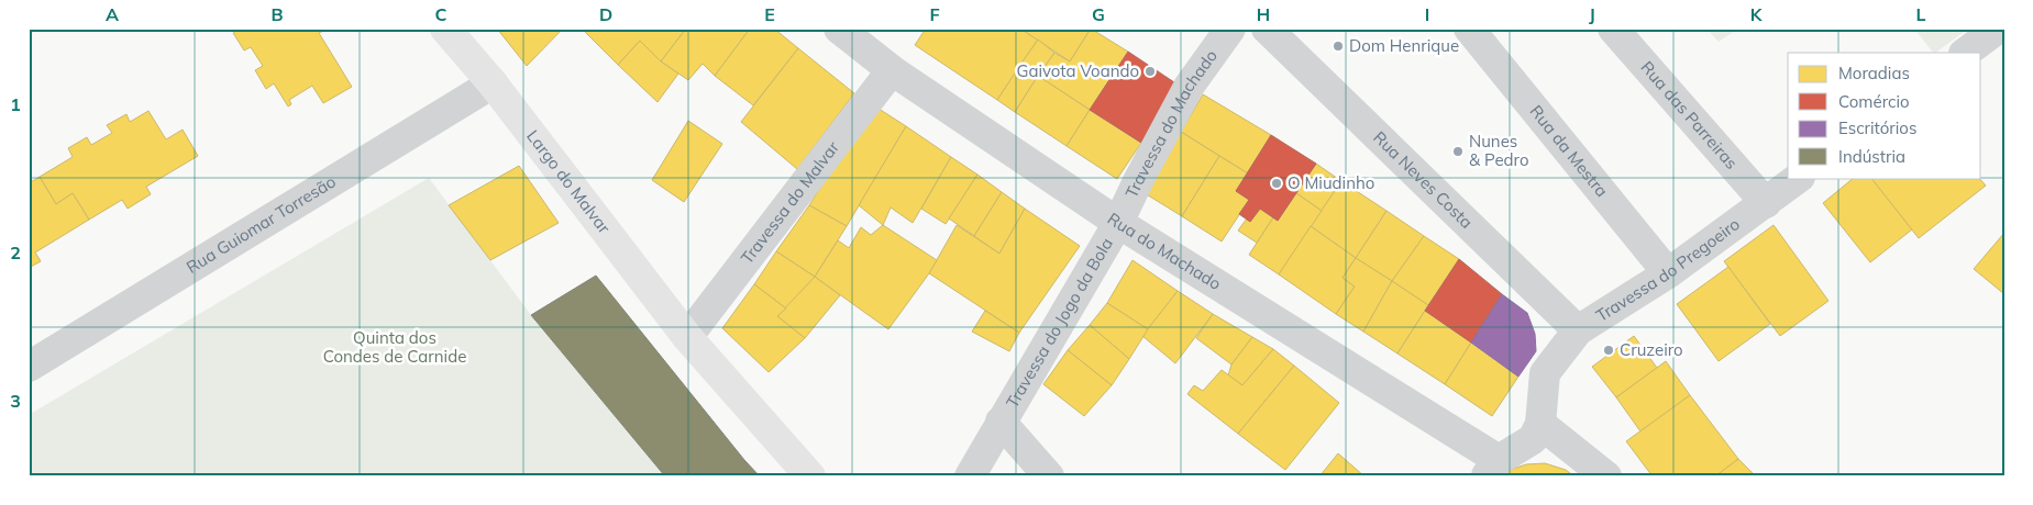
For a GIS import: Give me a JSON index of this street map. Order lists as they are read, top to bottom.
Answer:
{
  "streets": {
    "main road": ["Largo do Malvar"],
    "street": [
      "Rua das Parreiras",
      "Travessa do Machado",
      "Rua da Mestra",
      "Rua Neves Costa",
      "Travessa do Malvar",
      "Rua Guiomar Torresão",
      "Rua do Machado",
      "Travessa do Pregoeiro",
      "Travessa do Jogo da Bola"
    ]
  },
  "crossings": [
    ["Rua das Parreiras", "Travessa do Pregoeiro"],
    ["Travessa do Machado", "Rua do Machado"],
    ["Travessa do Machado", "Travessa do Jogo da Bola"],
    ["Rua da Mestra", "Travessa do Pregoeiro"],
    ["Rua Neves Costa", "Travessa do Pregoeiro"],
    ["Largo do Malvar", "Travessa do Malvar"],
    ["Largo do Malvar", "Rua Guiomar Torresão"],
    ["Travessa do Malvar", "Rua do Machado"],
    ["Rua do Machado", "Travessa do Jogo da Bola"]
  ],
  "parks": ["Quinta dos Condes de Carnide"],
  "places": [
    "Dom Henrique",
    "Gaivota Voando",
    "Nunes & Pedro",
    "O Miudinho",
    "Cruzeiro"
  ],
  "legend": [
    "Moradias",
    "Comércio",
    "Escritórios",
    "Indústria"
  ],
  "grid": {
    "columns": [
      "A",
      "B",
      "C",
      "D",
      "E",
      "F",
      "G",
      "H",
      "I",
      "J",
      "K",
      "L"
    ],
    "rows": ["1", "2", "3"]
  }
}
